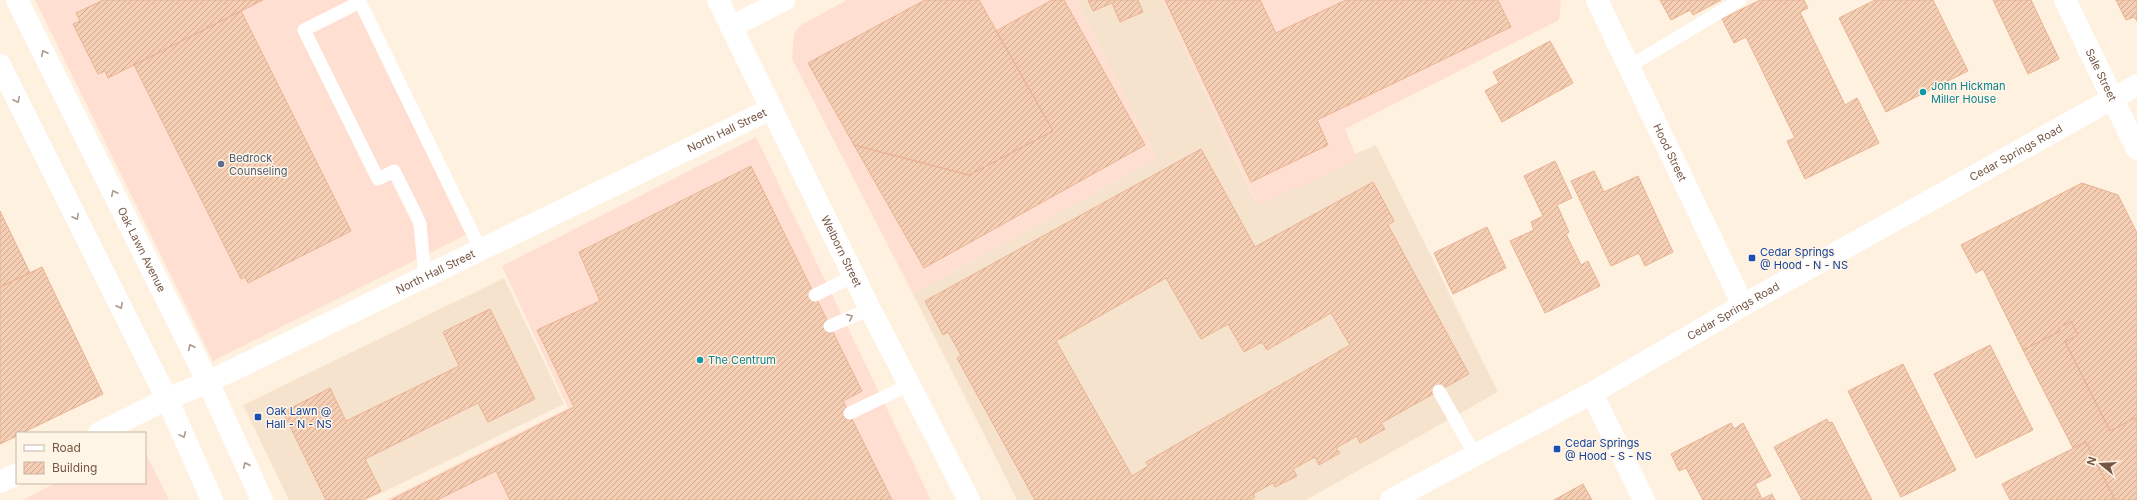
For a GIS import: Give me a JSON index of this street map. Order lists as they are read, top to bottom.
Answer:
{
  "streets": {
    "street": [
      "Sale Street",
      "North Hall Street",
      "Hood Street",
      "Cedar Springs Road",
      "Oak Lawn Avenue",
      "Welborn Street"
    ]
  },
  "crossings": [
    ["Sale Street", "Cedar Springs Road"],
    ["North Hall Street", "Oak Lawn Avenue"],
    ["North Hall Street", "Welborn Street"],
    ["Hood Street", "Cedar Springs Road"]
  ],
  "places": {
    "other": ["John Hickman Miller House", "Bedrock Counseling", "The Centrum"],
    "transit": ["Cedar Springs @ Hood - N - NS", "Oak Lawn @ Hall - N - NS", "Cedar Springs @ Hood - S - NS"]
  },
  "legend": ["Road", "Building"],
  "north": "left"
}
